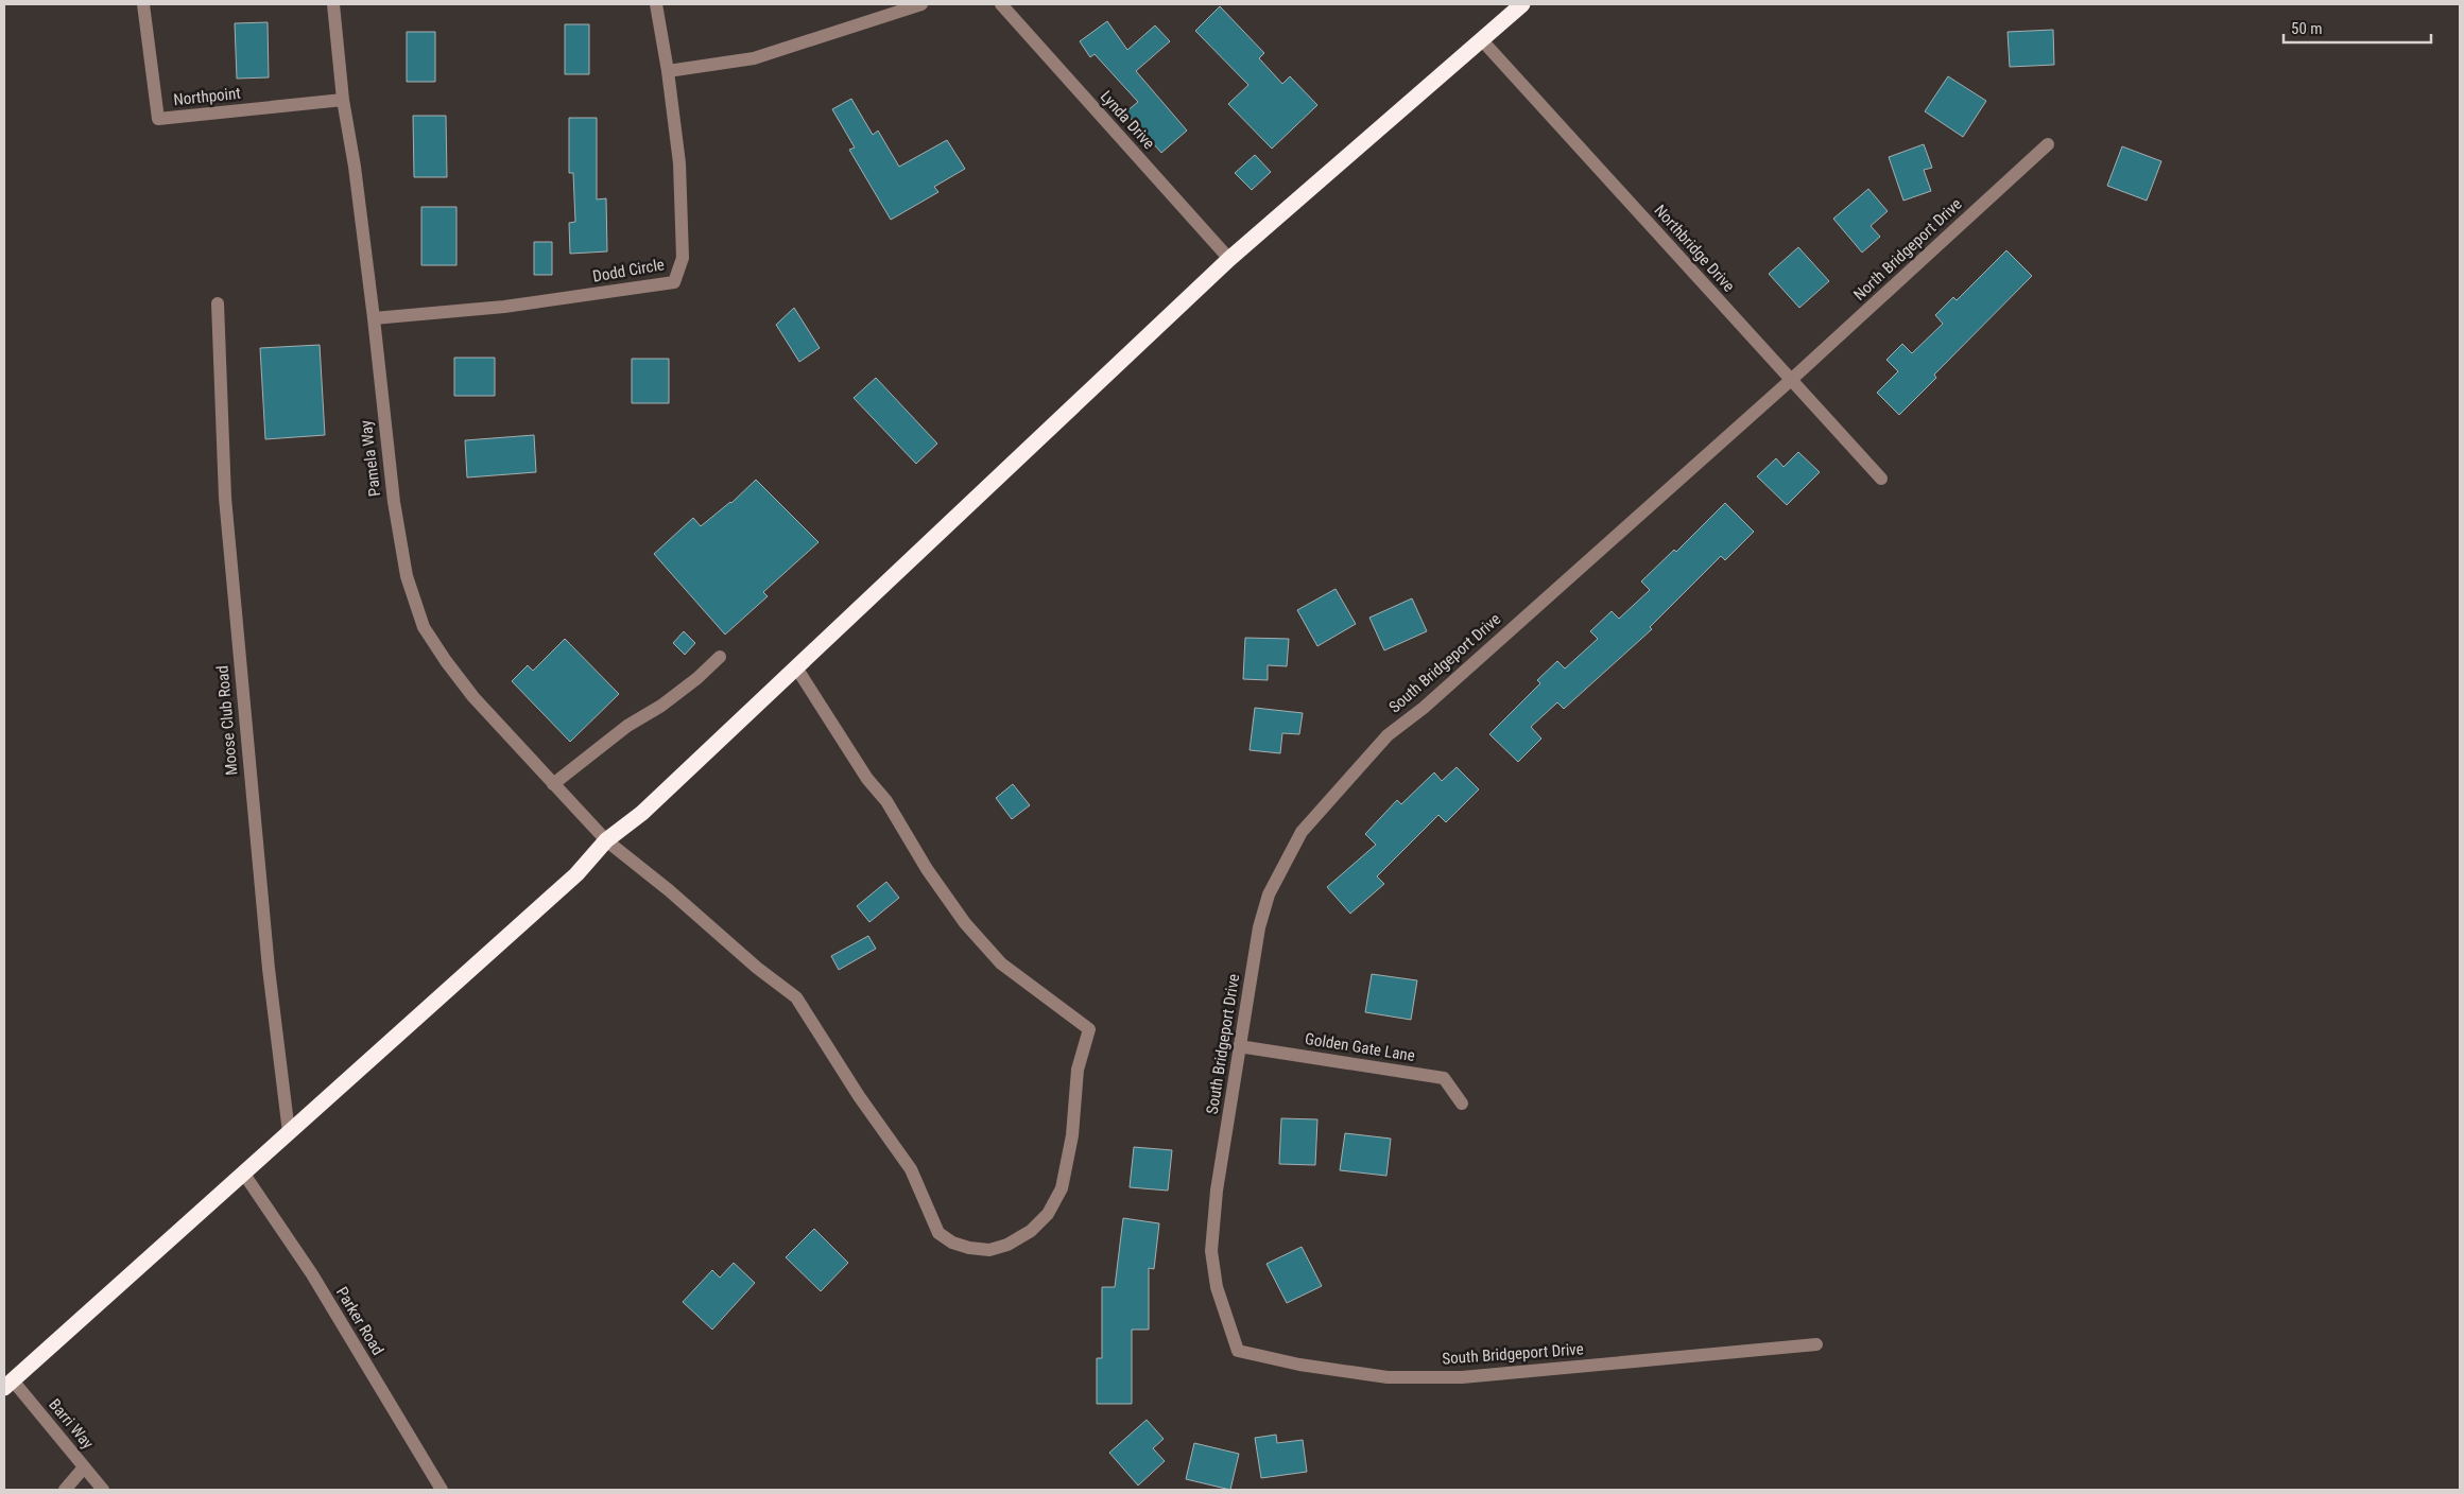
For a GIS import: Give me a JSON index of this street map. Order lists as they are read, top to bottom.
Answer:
{
  "streets": {
    "street": [
      "Northpoint",
      "Lynda Drive",
      "Northbridge Drive",
      "North Bridgeport Drive",
      "Dodd Circle",
      "Pamela Way",
      "South Bridgeport Drive",
      "Moose Club Road",
      "Golden Gate Lane",
      "Parker Road",
      "Barri Way"
    ]
  },
  "crossings": [
    ["Northpoint", "Pamela Way"],
    ["Northbridge Drive", "North Bridgeport Drive"],
    ["Northbridge Drive", "South Bridgeport Drive"],
    ["North Bridgeport Drive", "South Bridgeport Drive"],
    ["Dodd Circle", "Pamela Way"],
    ["South Bridgeport Drive", "Golden Gate Lane"]
  ],
  "scale_bar": "50 m"
}
